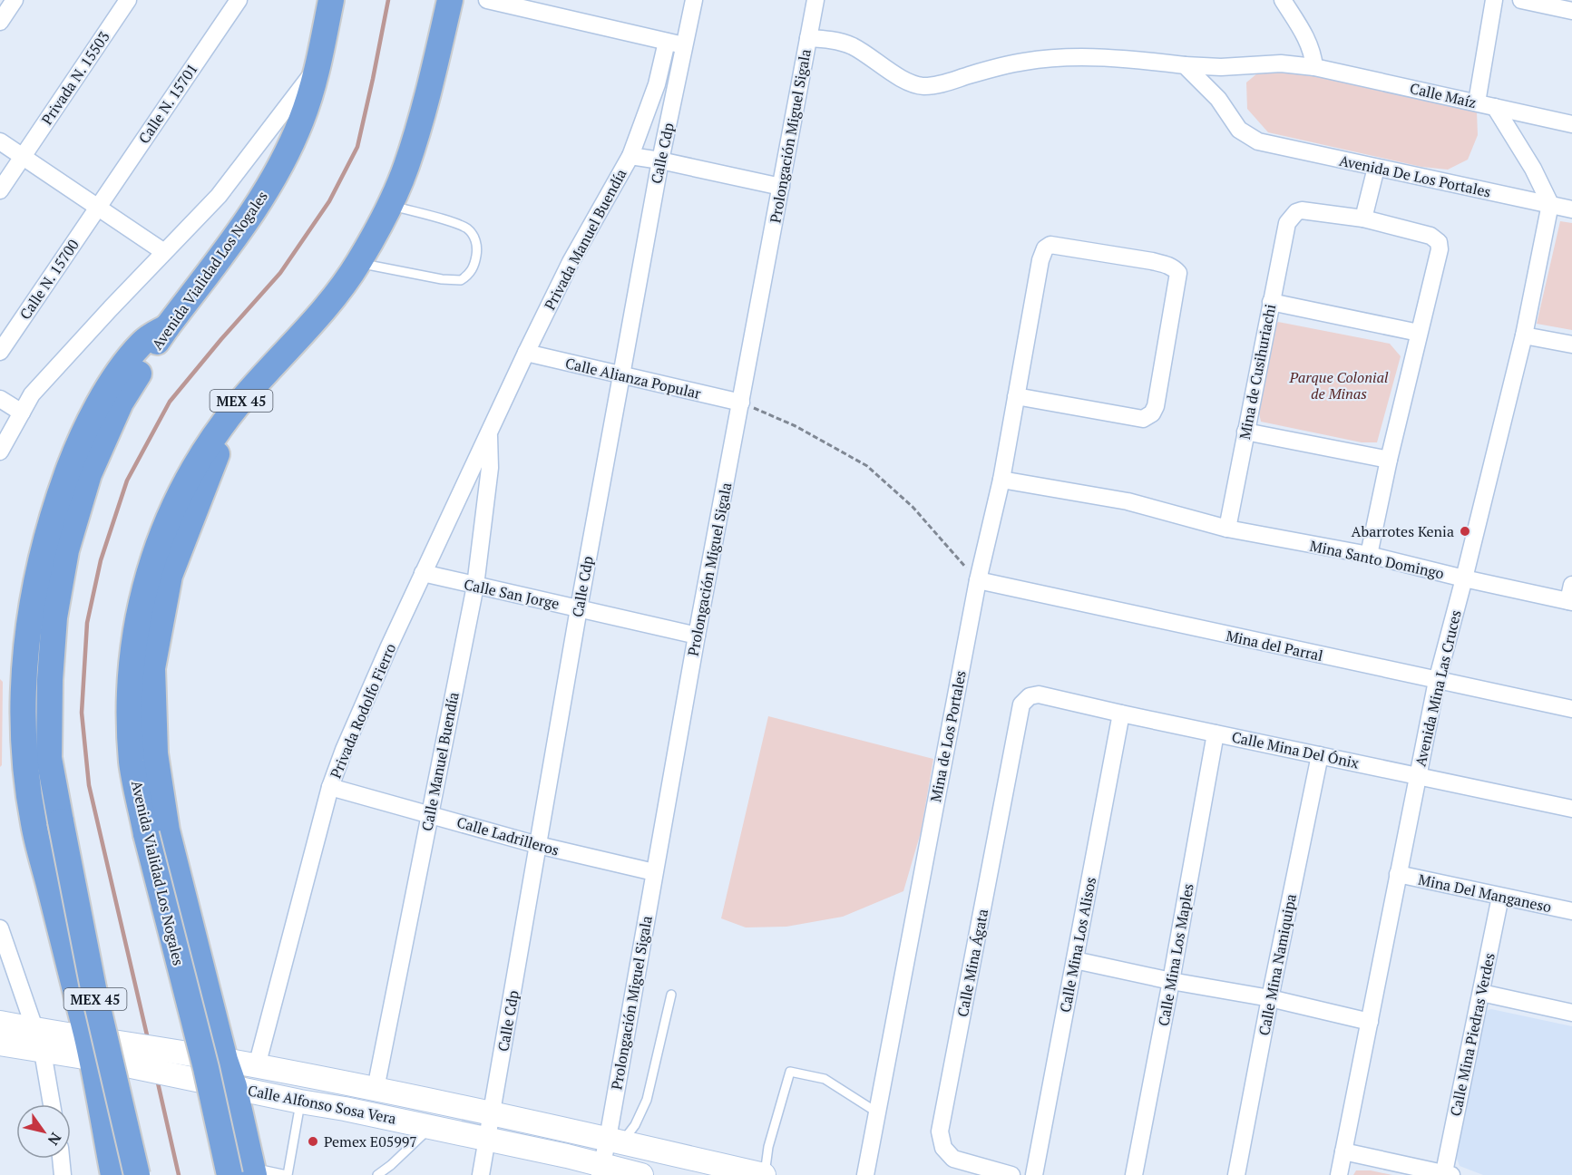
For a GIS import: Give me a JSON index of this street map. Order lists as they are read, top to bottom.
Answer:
{
  "streets": {
    "highway": ["Avenida Vialidad Los Nogales", "MEX 45"],
    "main road": ["Calle Alfonso Sosa Vera"],
    "street": [
      "Privada N. 15503",
      "Calle Maíz",
      "Calle N. 15701",
      "Prolongación Miguel Sigala",
      "Calle Cdp",
      "Avenida De Los Portales",
      "Privada Manuel Buendía",
      "Calle N. 15700",
      "Mina de Cusihuriachi",
      "Calle Alianza Popular",
      "Mina Santo Domingo",
      "Calle San Jorge",
      "Mina del Parral",
      "Avenida Mina Las Cruces",
      "Privada Rodolfo Fierro",
      "Mina de Los Portales",
      "Calle Mina Del Ónix",
      "Calle Manuel Buendía",
      "Calle Ladrilleros",
      "Mina Del Manganeso",
      "Calle Mina Los Alisos",
      "Calle Mina Los Maples",
      "Calle Mina Ágata",
      "Calle Mina Namiquipa",
      "Calle Mina Piedras Verdes"
    ]
  },
  "crossings": [
    ["Calle Maíz", "Prolongación Miguel Sigala"],
    ["Calle Maíz", "Avenida De Los Portales"],
    ["Calle N. 15701", "Calle N. 15700"],
    ["Prolongación Miguel Sigala", "Calle Alianza Popular"],
    ["Prolongación Miguel Sigala", "Calle San Jorge"],
    ["Prolongación Miguel Sigala", "Calle Ladrilleros"],
    ["Prolongación Miguel Sigala", "Calle Alfonso Sosa Vera"],
    ["Calle Cdp", "Calle Alianza Popular"],
    ["Calle Cdp", "Calle San Jorge"],
    ["Calle Cdp", "Calle Ladrilleros"],
    ["Calle Cdp", "Calle Alfonso Sosa Vera"],
    ["Avenida De Los Portales", "Avenida Mina Las Cruces"],
    ["Privada Manuel Buendía", "Calle Alianza Popular"],
    ["Privada Manuel Buendía", "Privada Rodolfo Fierro"],
    ["Privada Manuel Buendía", "Calle Manuel Buendía"],
    ["Mina de Cusihuriachi", "Mina Santo Domingo"],
    ["Mina Santo Domingo", "Avenida Mina Las Cruces"],
    ["Mina Santo Domingo", "Mina de Los Portales"],
    ["Calle San Jorge", "Privada Rodolfo Fierro"],
    ["Calle San Jorge", "Calle Manuel Buendía"],
    ["Mina del Parral", "Avenida Mina Las Cruces"],
    ["Mina del Parral", "Mina de Los Portales"],
    ["Avenida Mina Las Cruces", "Calle Mina Del Ónix"],
    ["Avenida Mina Las Cruces", "Mina Del Manganeso"],
    ["Privada Rodolfo Fierro", "Calle Manuel Buendía"],
    ["Privada Rodolfo Fierro", "Calle Ladrilleros"],
    ["Privada Rodolfo Fierro", "Calle Alfonso Sosa Vera"],
    ["Calle Mina Del Ónix", "Calle Mina Los Alisos"],
    ["Calle Mina Del Ónix", "Calle Mina Los Maples"],
    ["Calle Mina Del Ónix", "Calle Mina Ágata"],
    ["Calle Mina Del Ónix", "Calle Mina Namiquipa"],
    ["Calle Manuel Buendía", "Calle Ladrilleros"],
    ["Calle Manuel Buendía", "Calle Alfonso Sosa Vera"],
    ["Mina Del Manganeso", "Calle Mina Piedras Verdes"]
  ],
  "parks": ["Parque Colonial de Minas"],
  "places": ["Abarrotes Kenia", "Pemex E05997"],
  "north": "bottom right"
}
